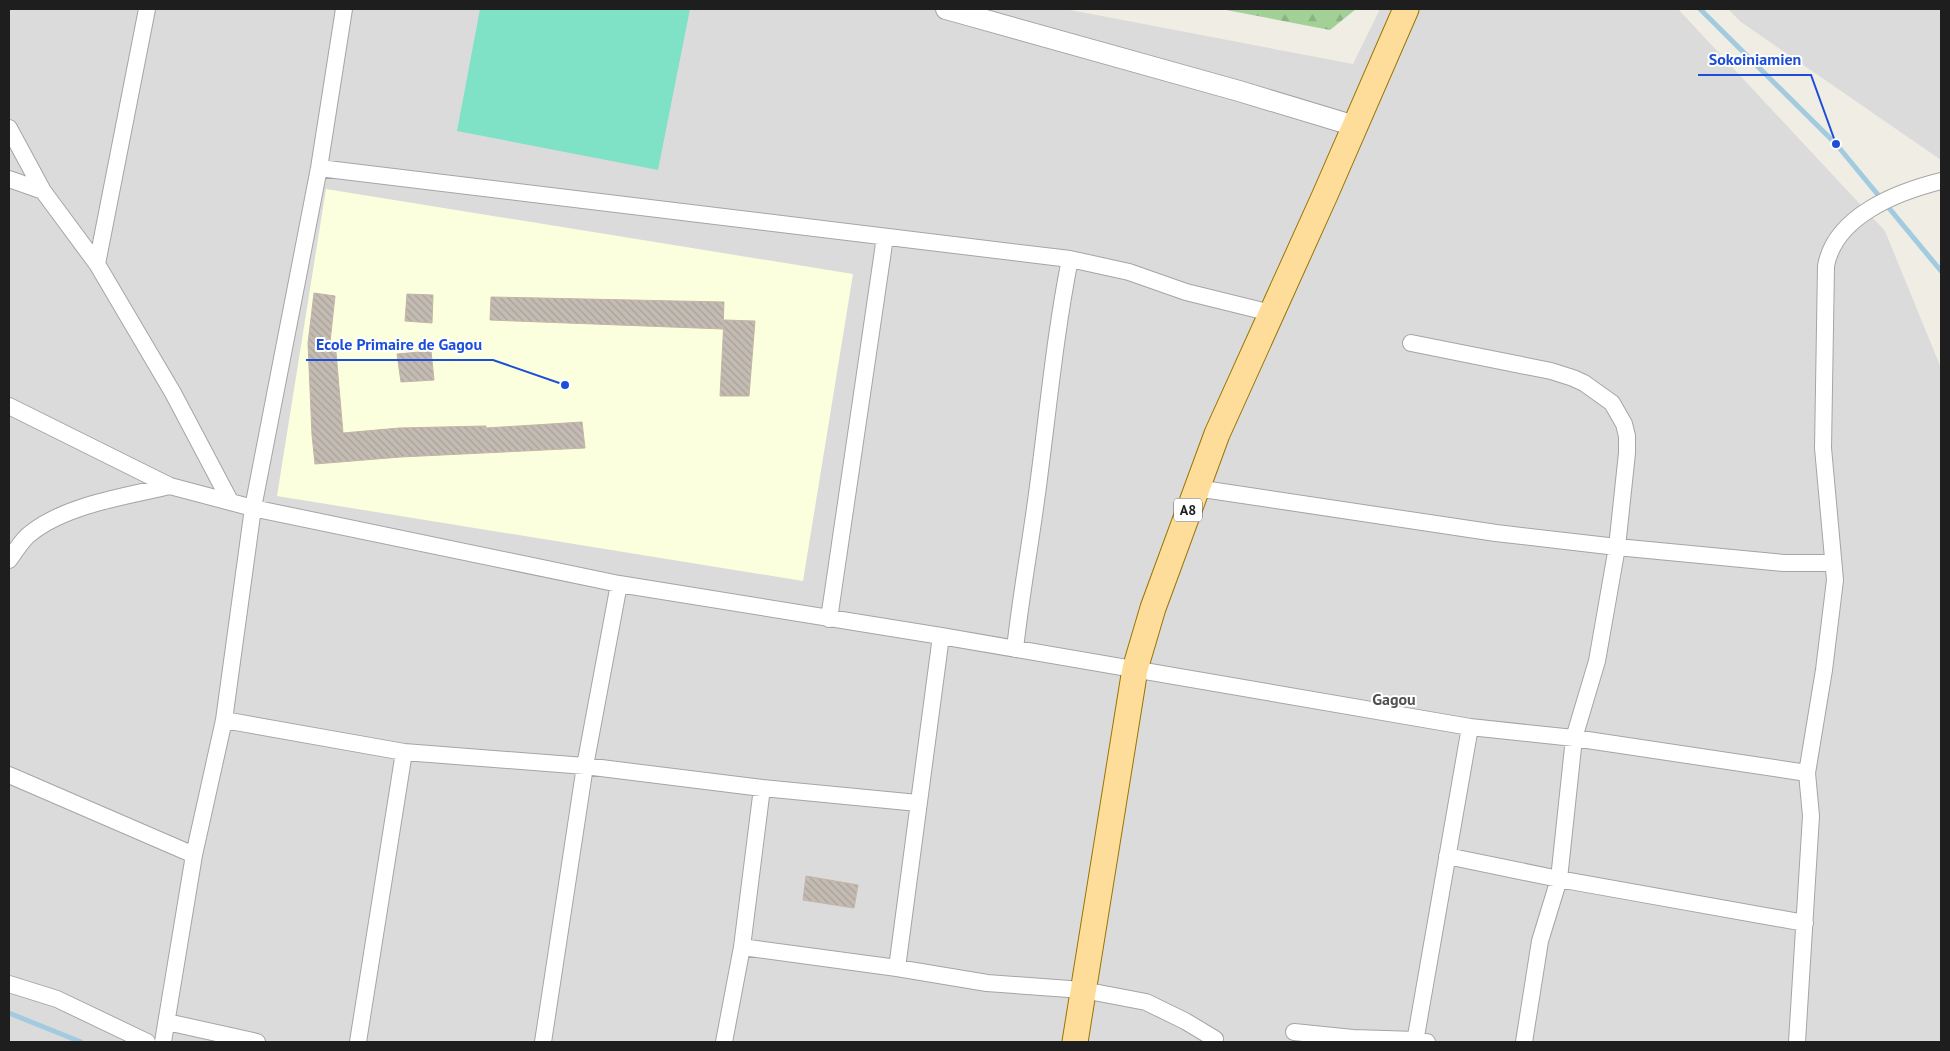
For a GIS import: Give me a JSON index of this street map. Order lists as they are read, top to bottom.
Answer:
{
  "streets": {
    "main road": ["A8"]
  },
  "districts": ["Gagou"],
  "places": ["Sokoiniamien", "Ecole Primaire de Gagou"]
}
